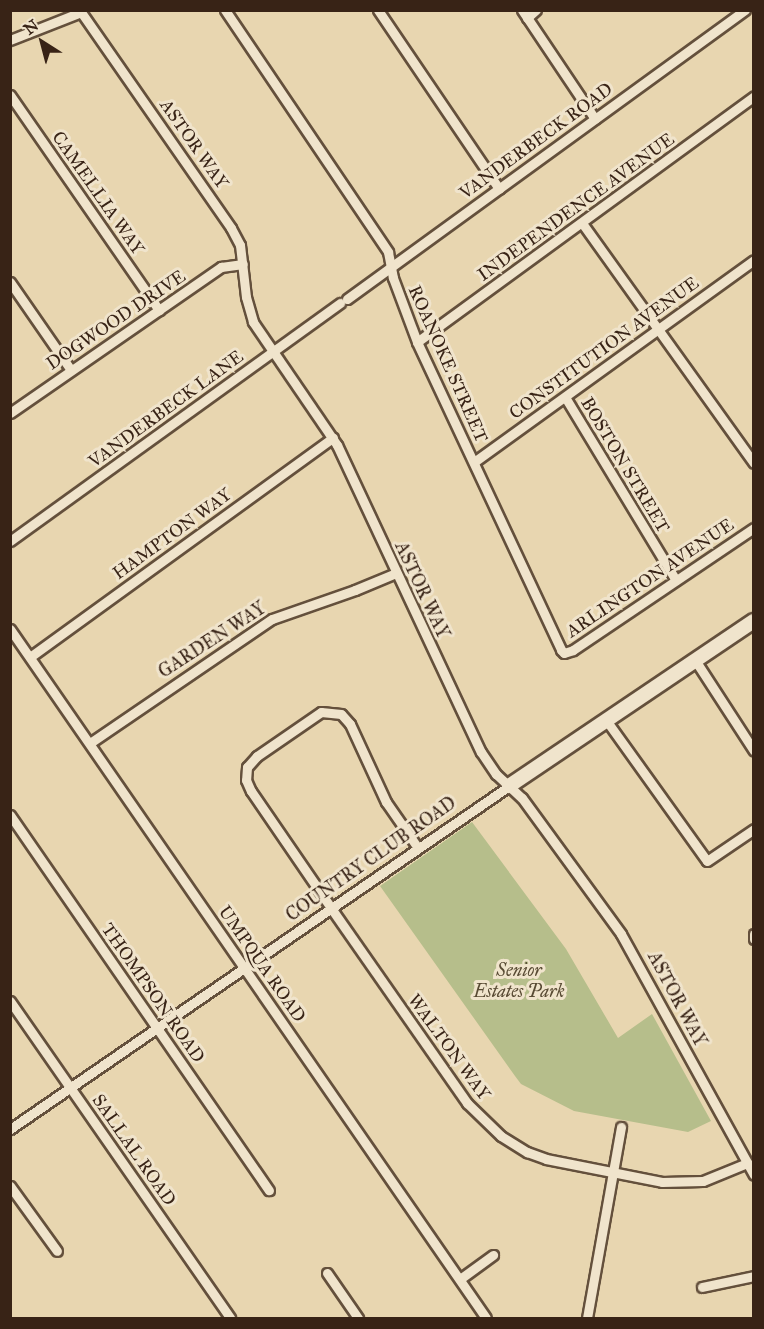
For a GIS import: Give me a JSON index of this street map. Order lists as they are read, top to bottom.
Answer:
{
  "streets": {
    "street": [
      "VANDERBECK ROAD",
      "ASTOR WAY",
      "CAMELLIA WAY",
      "INDEPENDENCE AVENUE",
      "DOGWOOD DRIVE",
      "CONSTITUTION AVENUE",
      "ROANOKE STREET",
      "VANDERBECK LANE",
      "BOSTON STREET",
      "HAMPTON WAY",
      "ARLINGTON AVENUE",
      "GARDEN WAY",
      "COUNTRY CLUB ROAD",
      "UMPQUA ROAD",
      "THOMPSON ROAD",
      "WALTON WAY",
      "SALLAL ROAD"
    ]
  },
  "crossings": [
    ["VANDERBECK ROAD", "ROANOKE STREET"],
    ["VANDERBECK ROAD", "VANDERBECK LANE"],
    ["ASTOR WAY", "DOGWOOD DRIVE"],
    ["ASTOR WAY", "VANDERBECK LANE"],
    ["ASTOR WAY", "HAMPTON WAY"],
    ["ASTOR WAY", "GARDEN WAY"],
    ["ASTOR WAY", "COUNTRY CLUB ROAD"],
    ["ASTOR WAY", "WALTON WAY"],
    ["CAMELLIA WAY", "DOGWOOD DRIVE"],
    ["INDEPENDENCE AVENUE", "ROANOKE STREET"],
    ["CONSTITUTION AVENUE", "ROANOKE STREET"],
    ["CONSTITUTION AVENUE", "BOSTON STREET"],
    ["ROANOKE STREET", "ARLINGTON AVENUE"],
    ["BOSTON STREET", "ARLINGTON AVENUE"],
    ["HAMPTON WAY", "UMPQUA ROAD"],
    ["GARDEN WAY", "UMPQUA ROAD"],
    ["COUNTRY CLUB ROAD", "UMPQUA ROAD"],
    ["COUNTRY CLUB ROAD", "THOMPSON ROAD"],
    ["COUNTRY CLUB ROAD", "WALTON WAY"],
    ["COUNTRY CLUB ROAD", "SALLAL ROAD"]
  ],
  "parks": ["Senior Estates Park"],
  "north": "top left"
}
